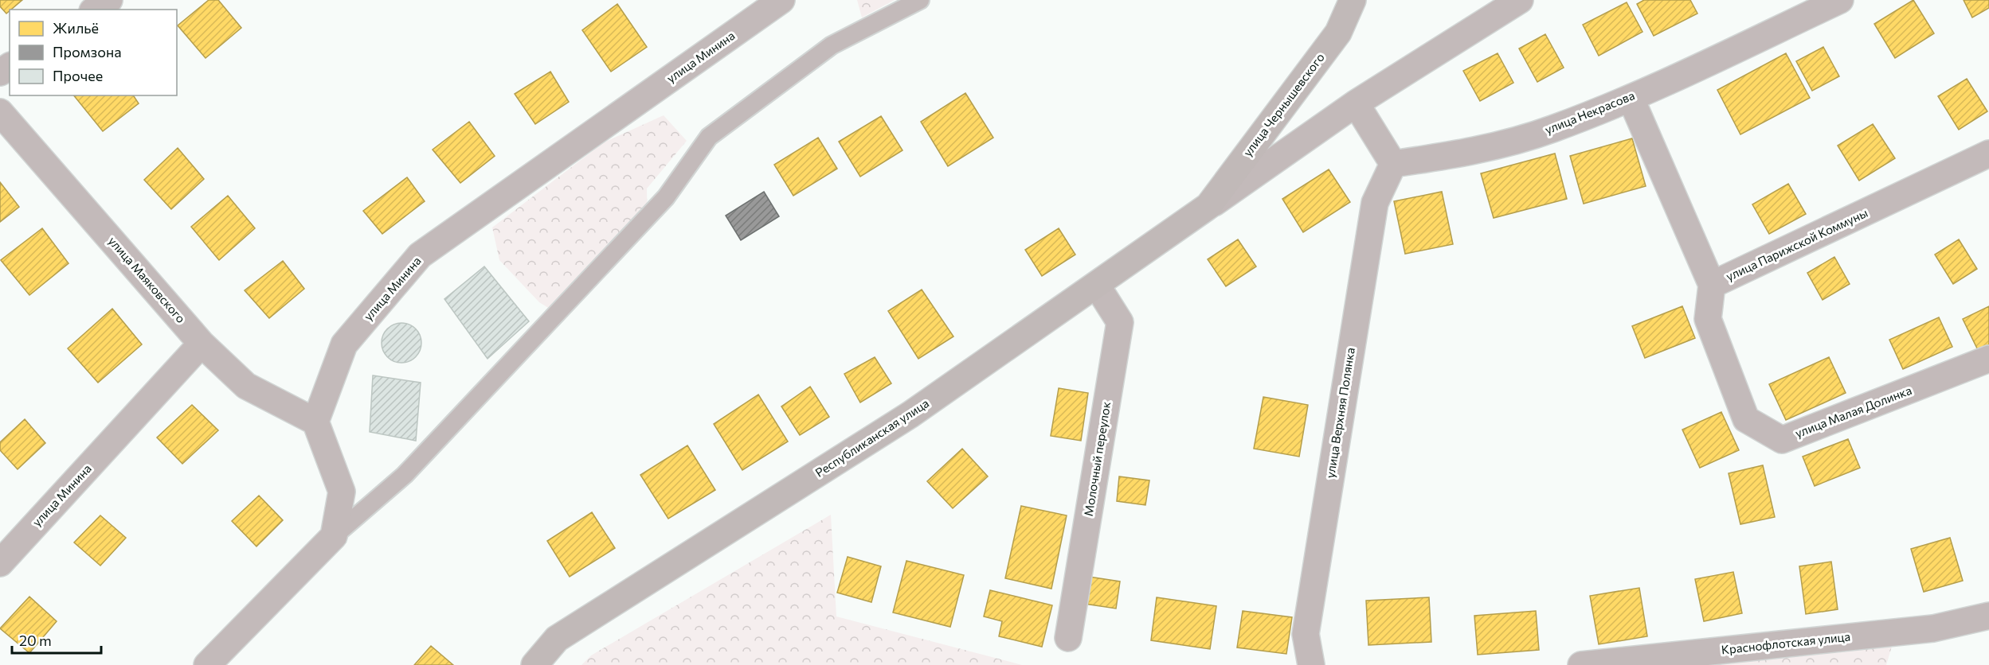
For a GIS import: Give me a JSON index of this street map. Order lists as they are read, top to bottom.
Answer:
{
  "streets": {
    "street": [
      "улица Минина",
      "улица Чернышевского",
      "улица Некрасова",
      "улица Парижской Коммуны",
      "улица Маяковского",
      "улица Малая Долинка",
      "улица Верхняя Полянка",
      "Республиканская улица",
      "Молочный переулок",
      "Краснофлотская улица"
    ]
  },
  "crossings": [
    ["улица Минина", "улица Маяковского"],
    ["улица Чернышевского", "Республиканская улица"],
    ["улица Некрасова", "улица Парижской Коммуны"],
    ["улица Некрасова", "улица Верхняя Полянка"],
    ["улица Парижской Коммуны", "улица Малая Долинка"],
    ["Республиканская улица", "Молочный переулок"]
  ],
  "legend": ["Жильё", "Промзона", "Прочее"],
  "scale_bar": "20 m"
}
